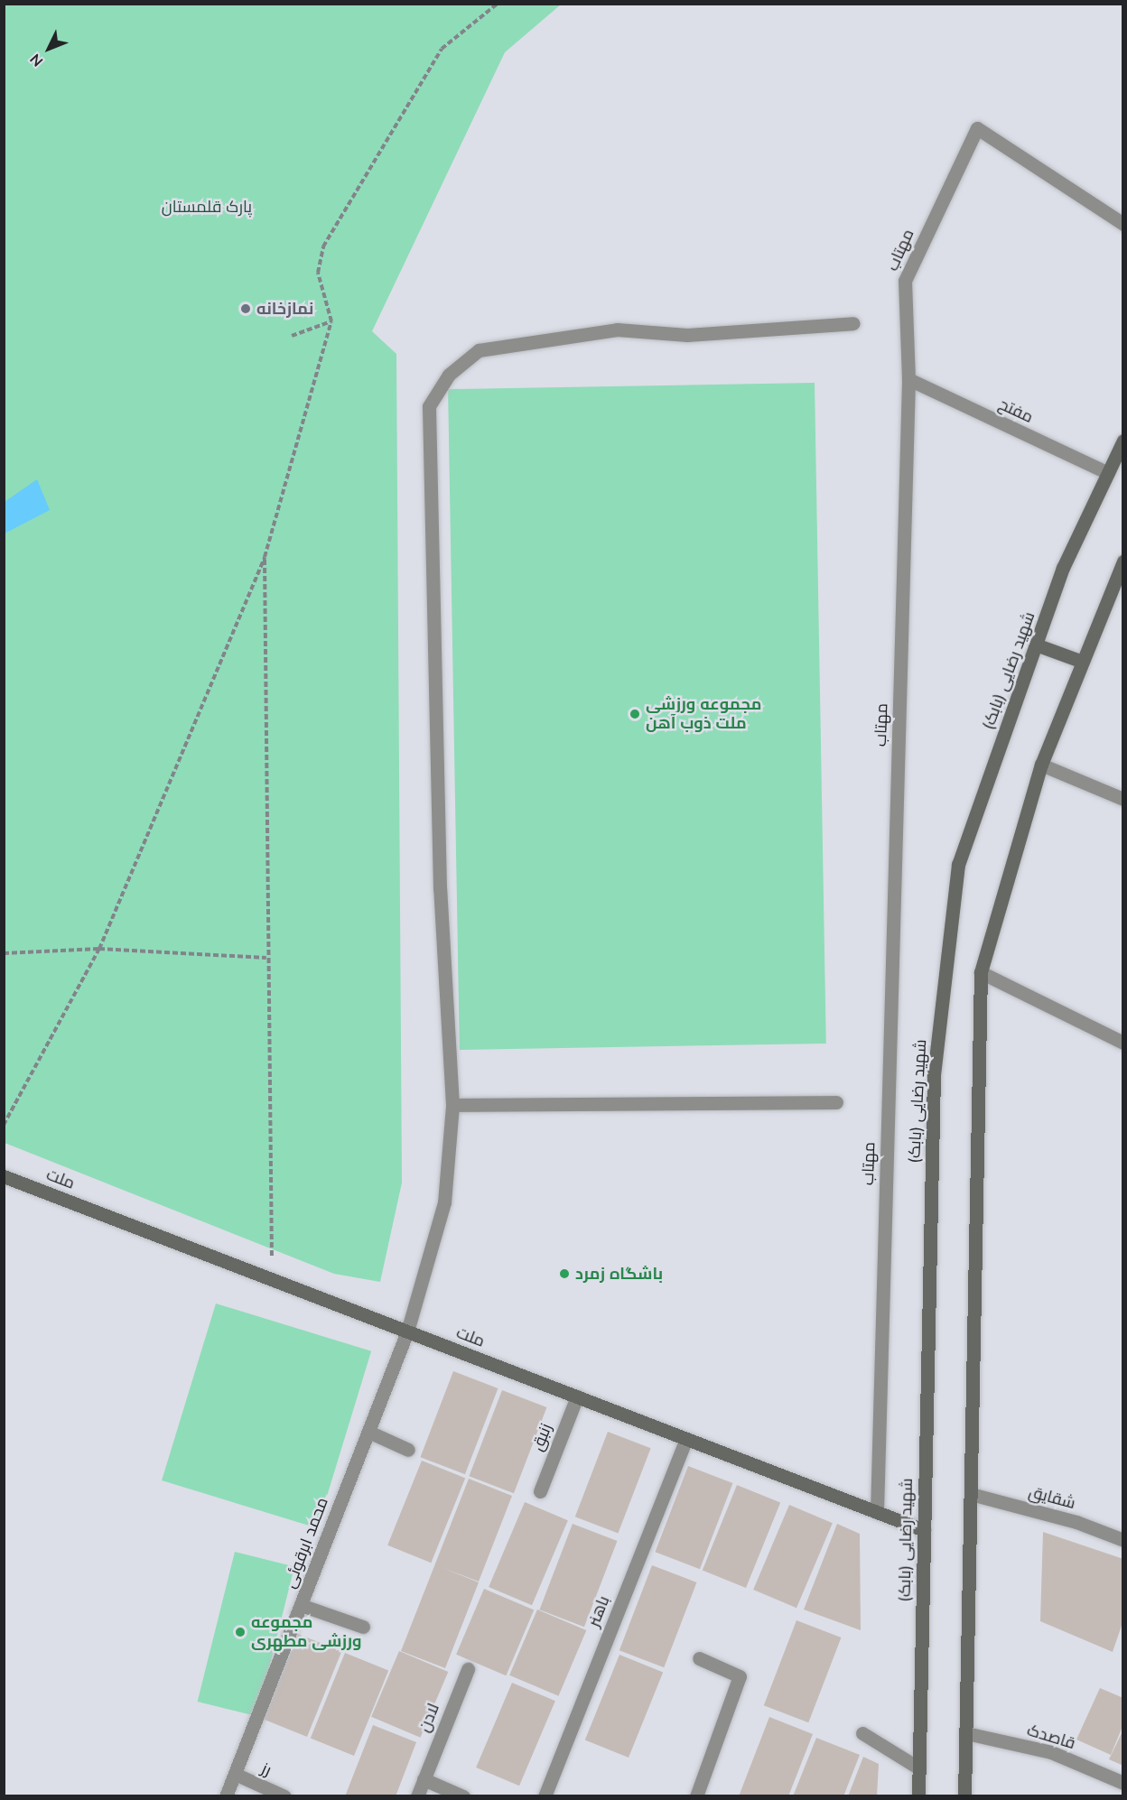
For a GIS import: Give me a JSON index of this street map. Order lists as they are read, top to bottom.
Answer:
{
  "streets": {
    "main road": ["شهید رضایی (بابک)", "ملت"],
    "street": [
      "مهتاب",
      "مفتح",
      "زنبق",
      "شقایق",
      "محمد ابرقوئی",
      "باهنر",
      "لادن",
      "قاصدک",
      "رز"
    ]
  },
  "crossings": [
    ["مهتاب", "مفتح"],
    ["مهتاب", "ملت"],
    ["مفتح", "شهید رضایی (بابک)"],
    ["شهید رضایی (بابک)", "ملت"],
    ["ملت", "زنبق"],
    ["ملت", "محمد ابرقوئی"],
    ["ملت", "باهنر"],
    ["محمد ابرقوئی", "رز"]
  ],
  "parks": ["پارک قلمستان"],
  "places": [
    "نمازخانه",
    "مجموعه ورزشی ملت ذوب آهن",
    "باشگاه زمرد",
    "مجموعه ورزشی مطهری"
  ],
  "north": "bottom left"
}
